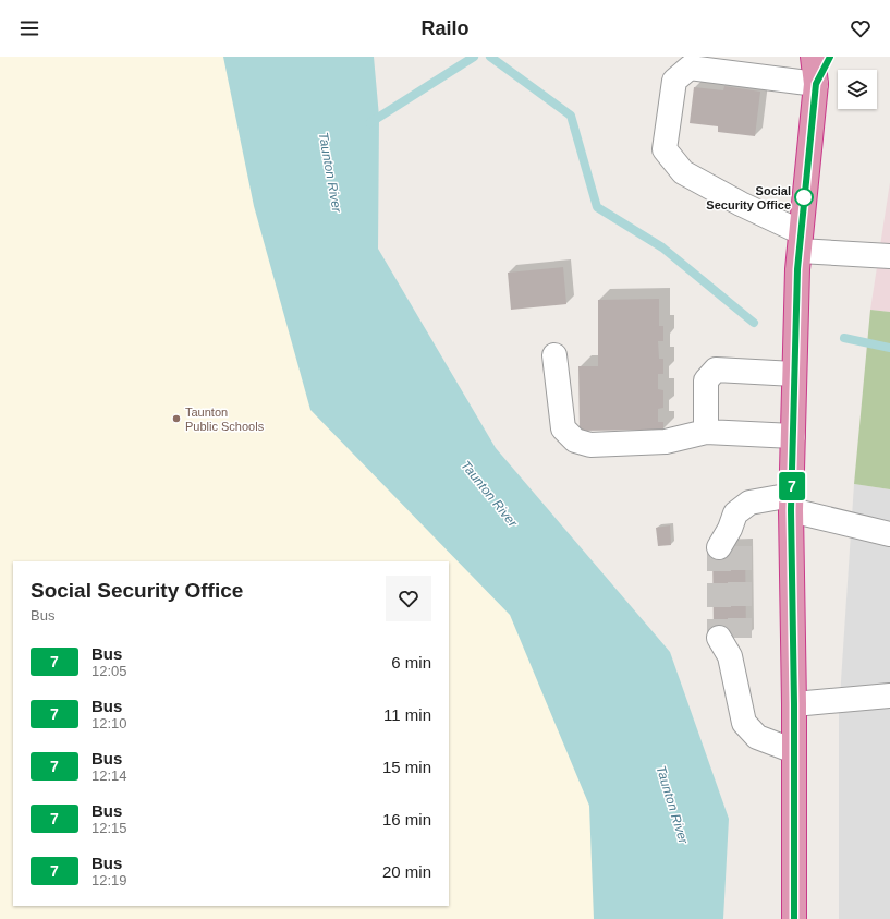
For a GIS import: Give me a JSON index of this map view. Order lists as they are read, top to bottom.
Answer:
{
  "water": ["Taunton River"],
  "places": ["Social Security Office", "Taunton Public Schools"],
  "lines": ["bus line 7"],
  "page": {
    "header": "Railo",
    "on_map": "7",
    "heading": ["Social Security Office", "Bus"],
    "list": [
      {
        "mark": "7",
        "name": "Bus",
        "note": "12:05",
        "value": "6 min"
      },
      {
        "mark": "7",
        "name": "Bus",
        "note": "12:10",
        "value": "11 min"
      },
      {
        "mark": "7",
        "name": "Bus",
        "note": "12:14",
        "value": "15 min"
      },
      {
        "mark": "7",
        "name": "Bus",
        "note": "12:15",
        "value": "16 min"
      },
      {
        "mark": "7",
        "name": "Bus",
        "note": "12:19",
        "value": "20 min"
      }
    ]
  }
}
